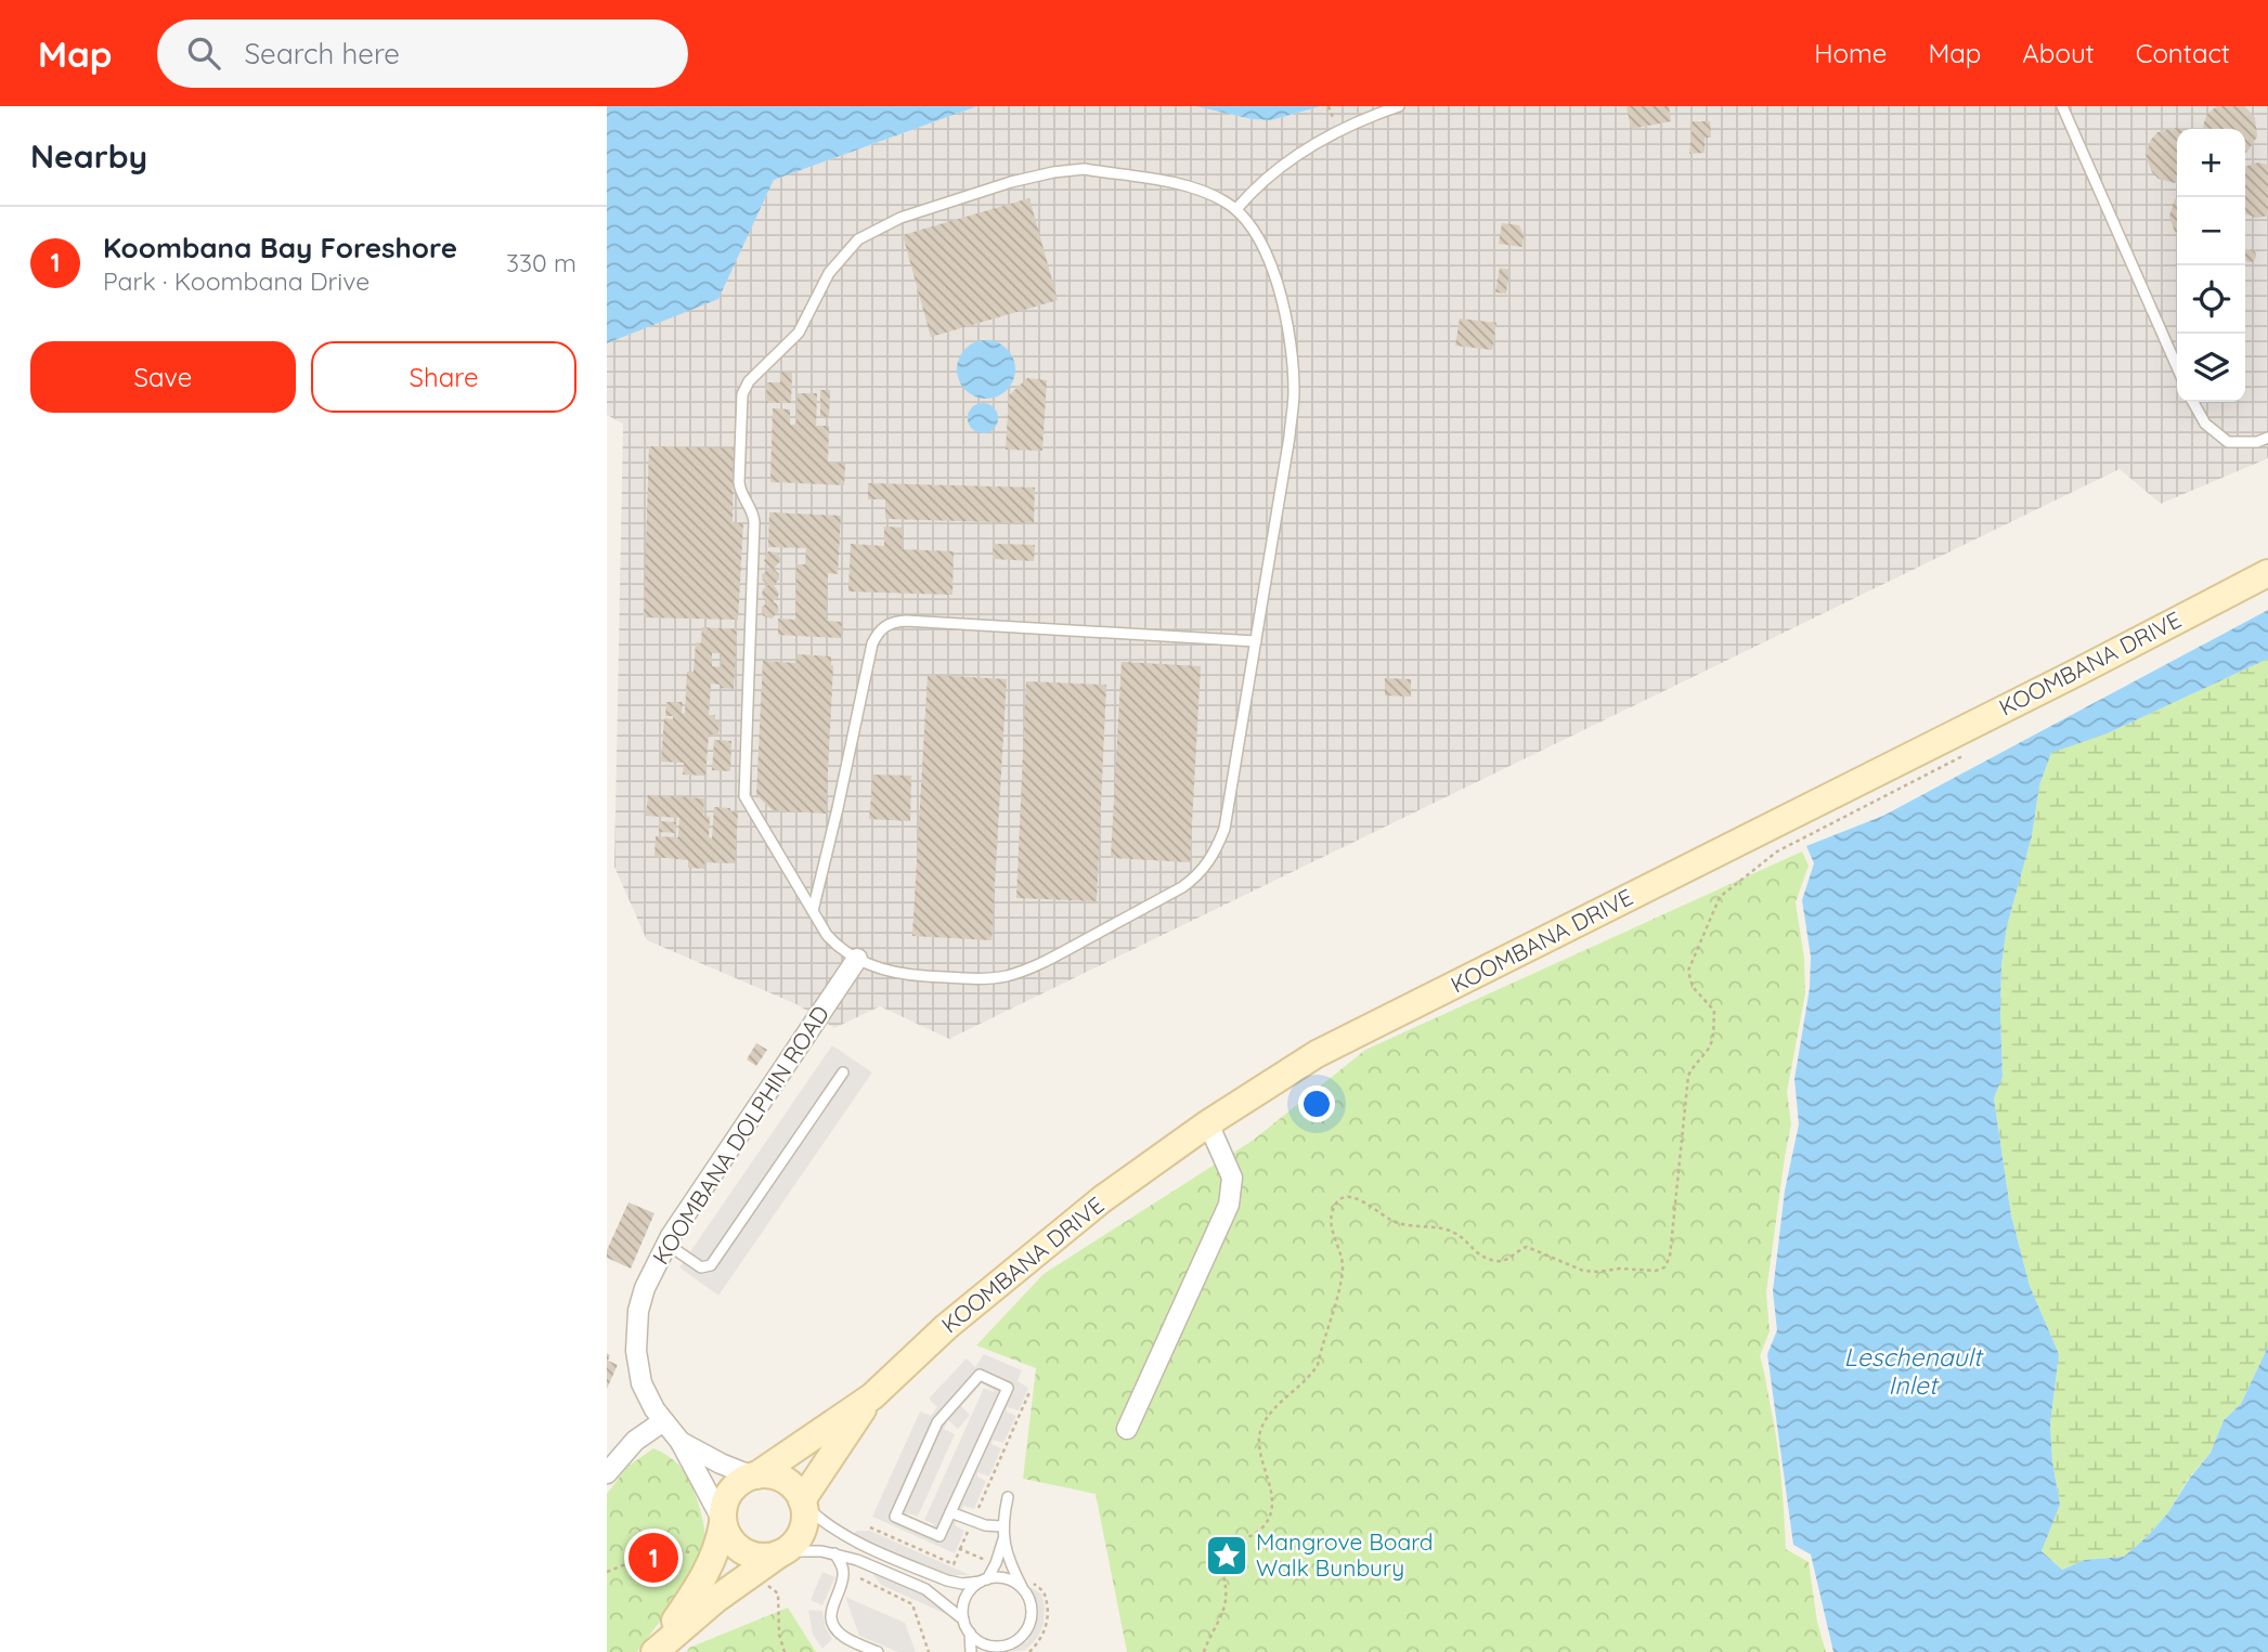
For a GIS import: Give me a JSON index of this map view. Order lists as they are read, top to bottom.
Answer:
{
  "streets": {
    "main road": ["KOOMBANA DRIVE"],
    "street": ["KOOMBANA DOLPHIN ROAD"]
  },
  "crossings": [
    ["KOOMBANA DRIVE", "KOOMBANA DOLPHIN ROAD"]
  ],
  "water": ["Leschenault Inlet"],
  "places": {
    "place": ["Mangrove Board Walk Bunbury"]
  },
  "page": {
    "header": "Map",
    "search": "Search here",
    "nav": [
      "Home",
      "Map",
      "About",
      "Contact"
    ],
    "heading": "Nearby",
    "map_buttons": ["+", "−"],
    "list": [
      {
        "mark": "1",
        "name": "Koombana Bay Foreshore",
        "note": "Park · Koombana Drive",
        "value": "330 m"
      }
    ],
    "buttons": ["Save", "Share"],
    "pins": "1"
  }
}
